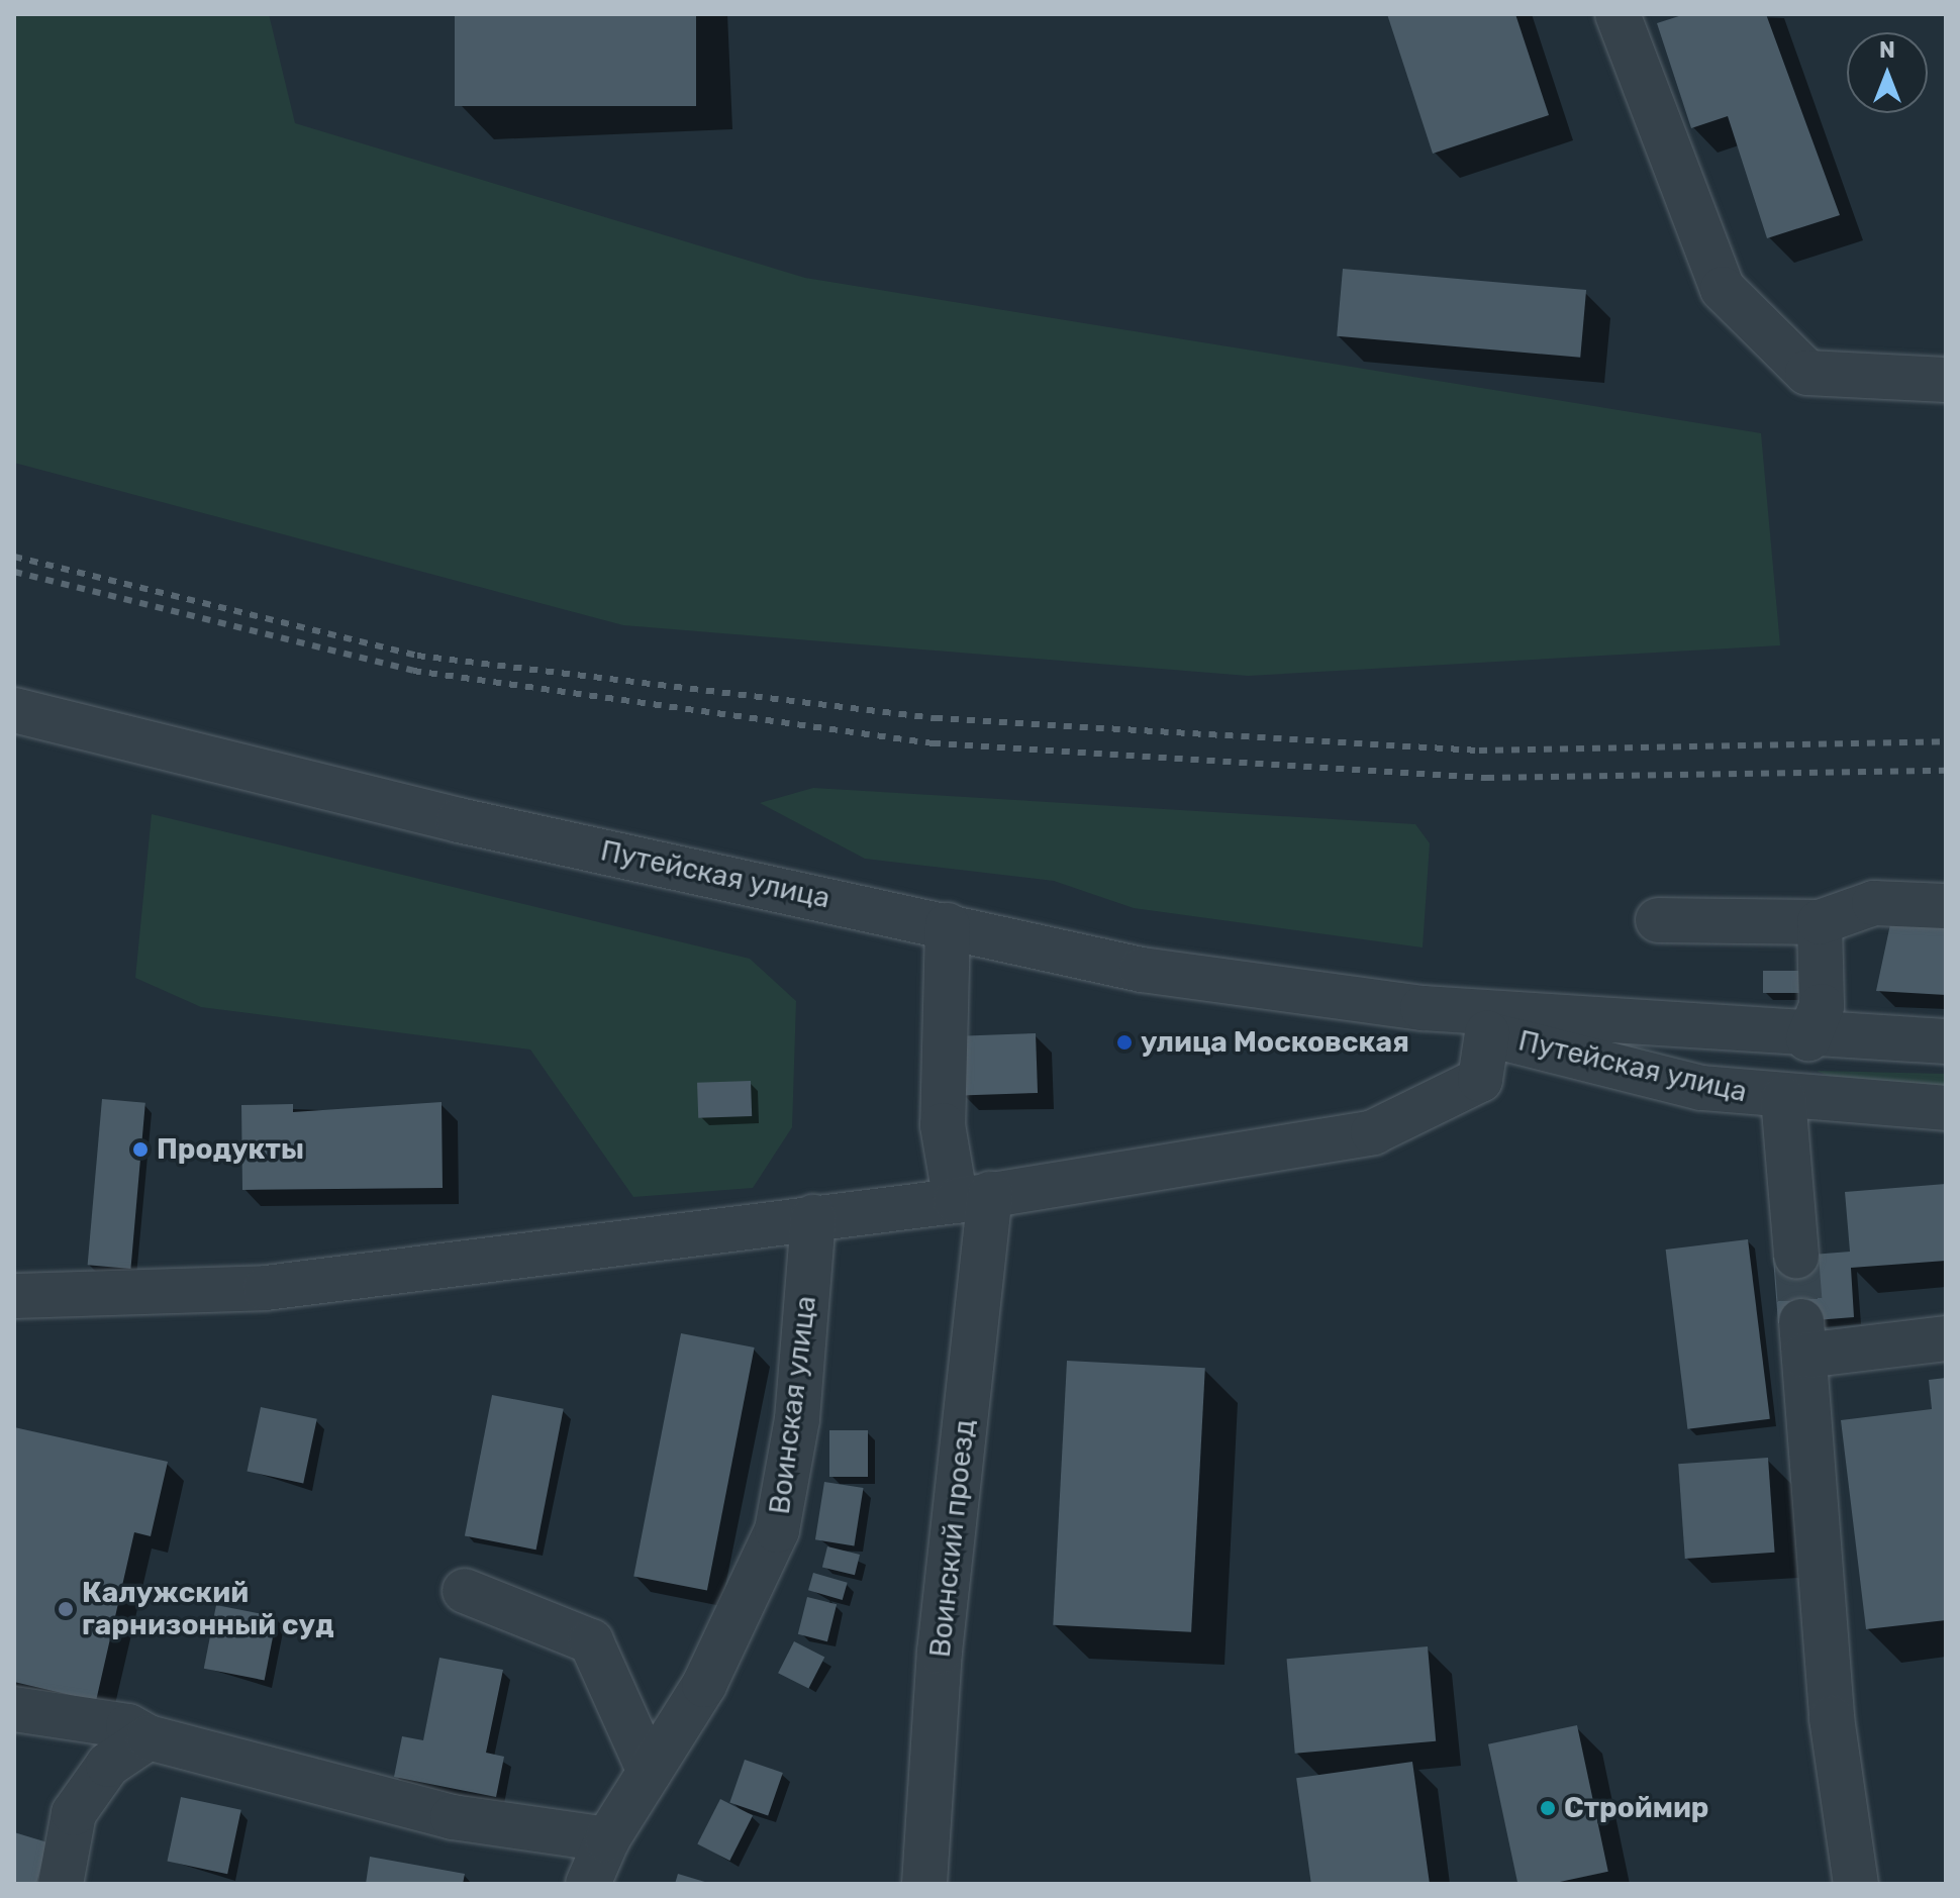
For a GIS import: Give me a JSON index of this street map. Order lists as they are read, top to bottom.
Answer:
{
  "streets": {
    "street": ["Путейская улица", "Воинская улица", "Воинский проезд"]
  },
  "crossings": [
    ["Путейская улица", "Воинский проезд"]
  ],
  "places": [
    "улица Московская",
    "Продукты",
    "Калужский гарнизонный суд",
    "Строймир"
  ],
  "north": "top"
}
